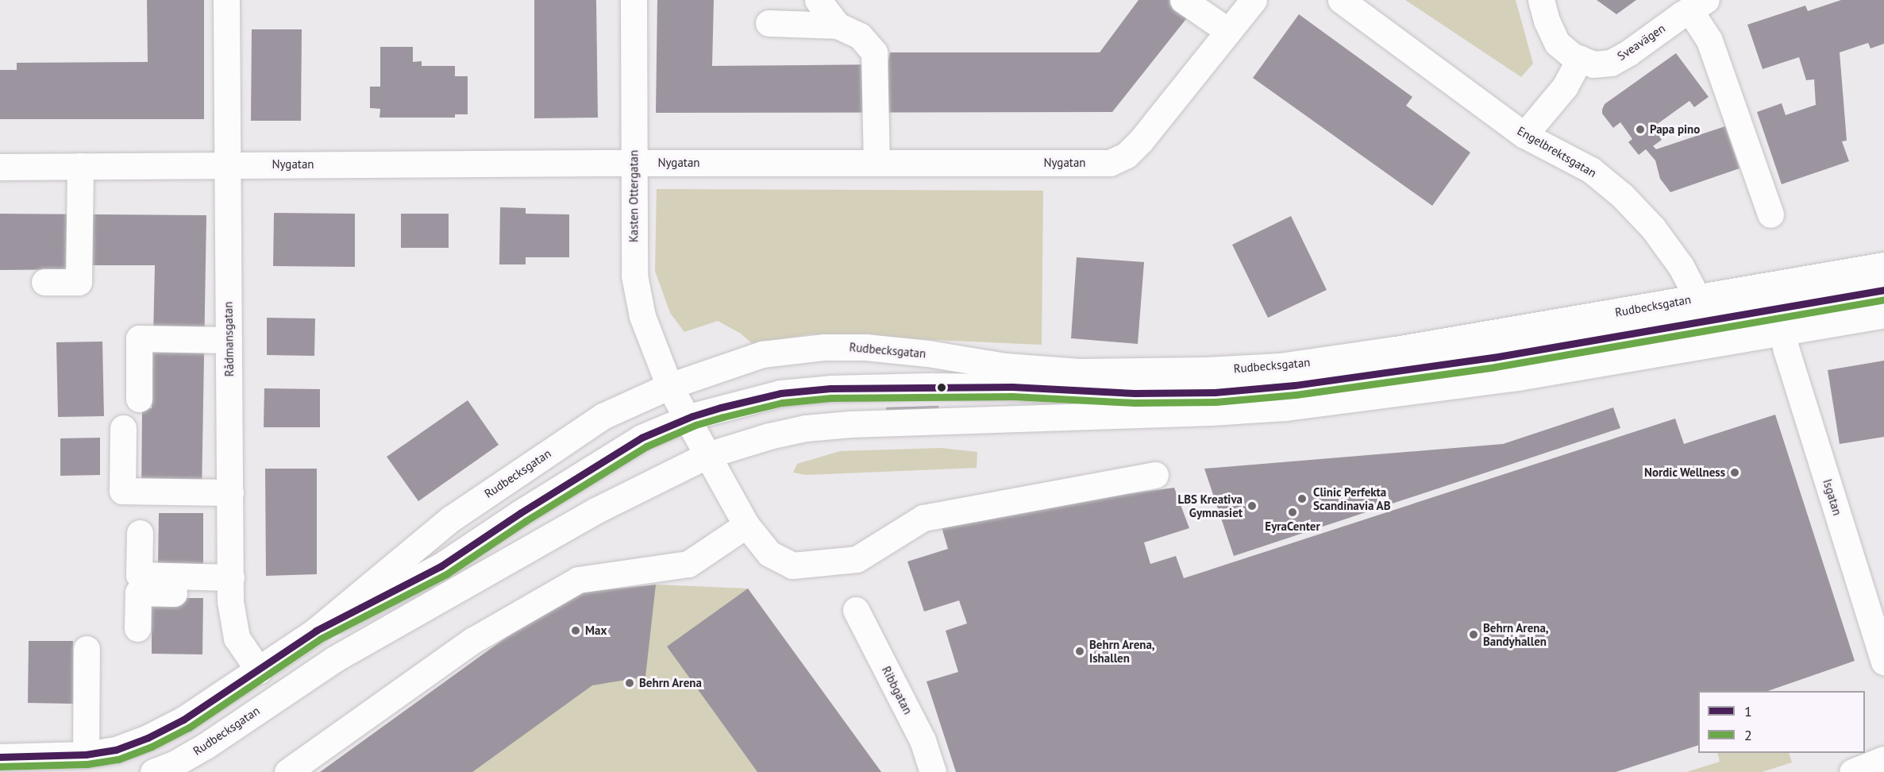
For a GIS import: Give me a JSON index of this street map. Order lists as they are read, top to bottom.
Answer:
{
  "streets": {
    "main road": [
      "Sveavägen",
      "Engelbrektsgatan",
      "Nygatan",
      "Kasten Ottergatan",
      "Rudbecksgatan",
      "Rådmansgatan",
      "Isgatan",
      "Ribbgatan"
    ]
  },
  "crossings": [
    ["Engelbrektsgatan", "Rudbecksgatan"],
    ["Nygatan", "Kasten Ottergatan"],
    ["Nygatan", "Rådmansgatan"],
    ["Kasten Ottergatan", "Rudbecksgatan"],
    ["Rudbecksgatan", "Rådmansgatan"],
    ["Rudbecksgatan", "Isgatan"]
  ],
  "places": [
    "Papa pino",
    "Nordic Wellness",
    "Clinic Perfekta Scandinavia AB",
    "LBS Kreativa Gymnasiet",
    "EyraCenter",
    "Max",
    "Behrn Arena, Bandyhallen",
    "Behrn Arena, Ishallen",
    "Behrn Arena"
  ],
  "lines": ["transit line 1", "transit line 2"],
  "legend": ["1", "2"]
}
